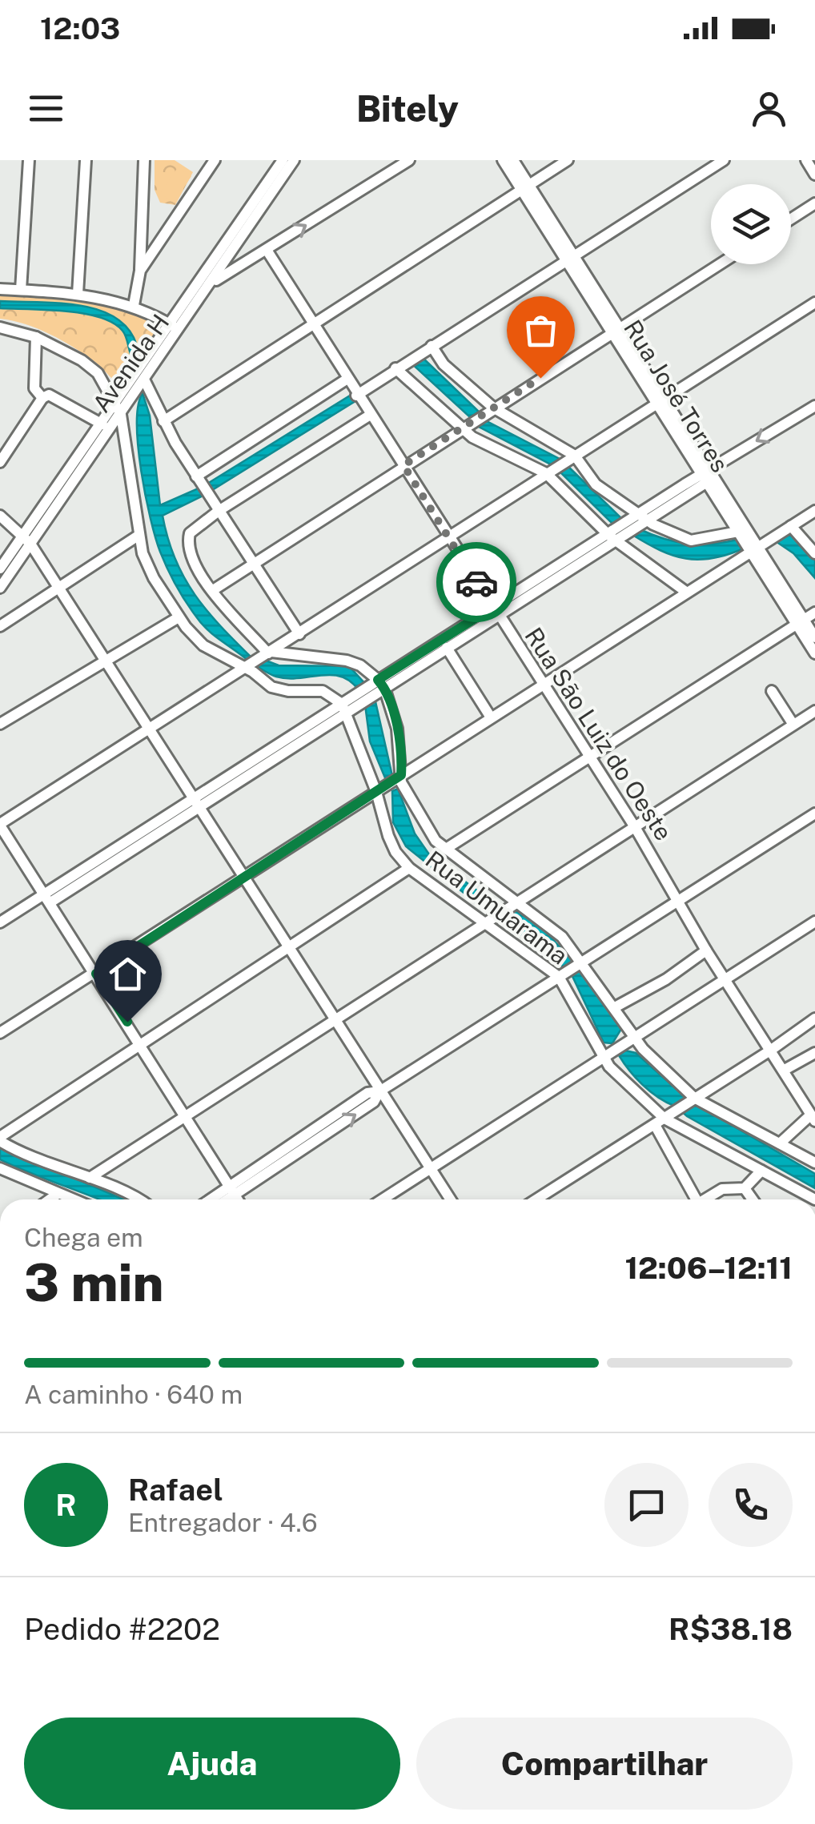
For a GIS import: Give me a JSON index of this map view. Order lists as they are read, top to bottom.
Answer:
{
  "streets": {
    "street": [
      "Avenida H",
      "Rua José Torres",
      "Rua São Luiz do Oeste",
      "Rua Umuarama"
    ]
  },
  "page": {
    "status": "12:03",
    "header": "Bitely",
    "heading": ["3 min", "Chega em", "12:06–12:11"],
    "panel": [
      "Rafael",
      "Entregador · 4.6",
      "Pedido #2202",
      "R$38.18"
    ],
    "bar": "A caminho · 640 m",
    "round": "R",
    "buttons": ["Ajuda", "Compartilhar"]
  }
}
